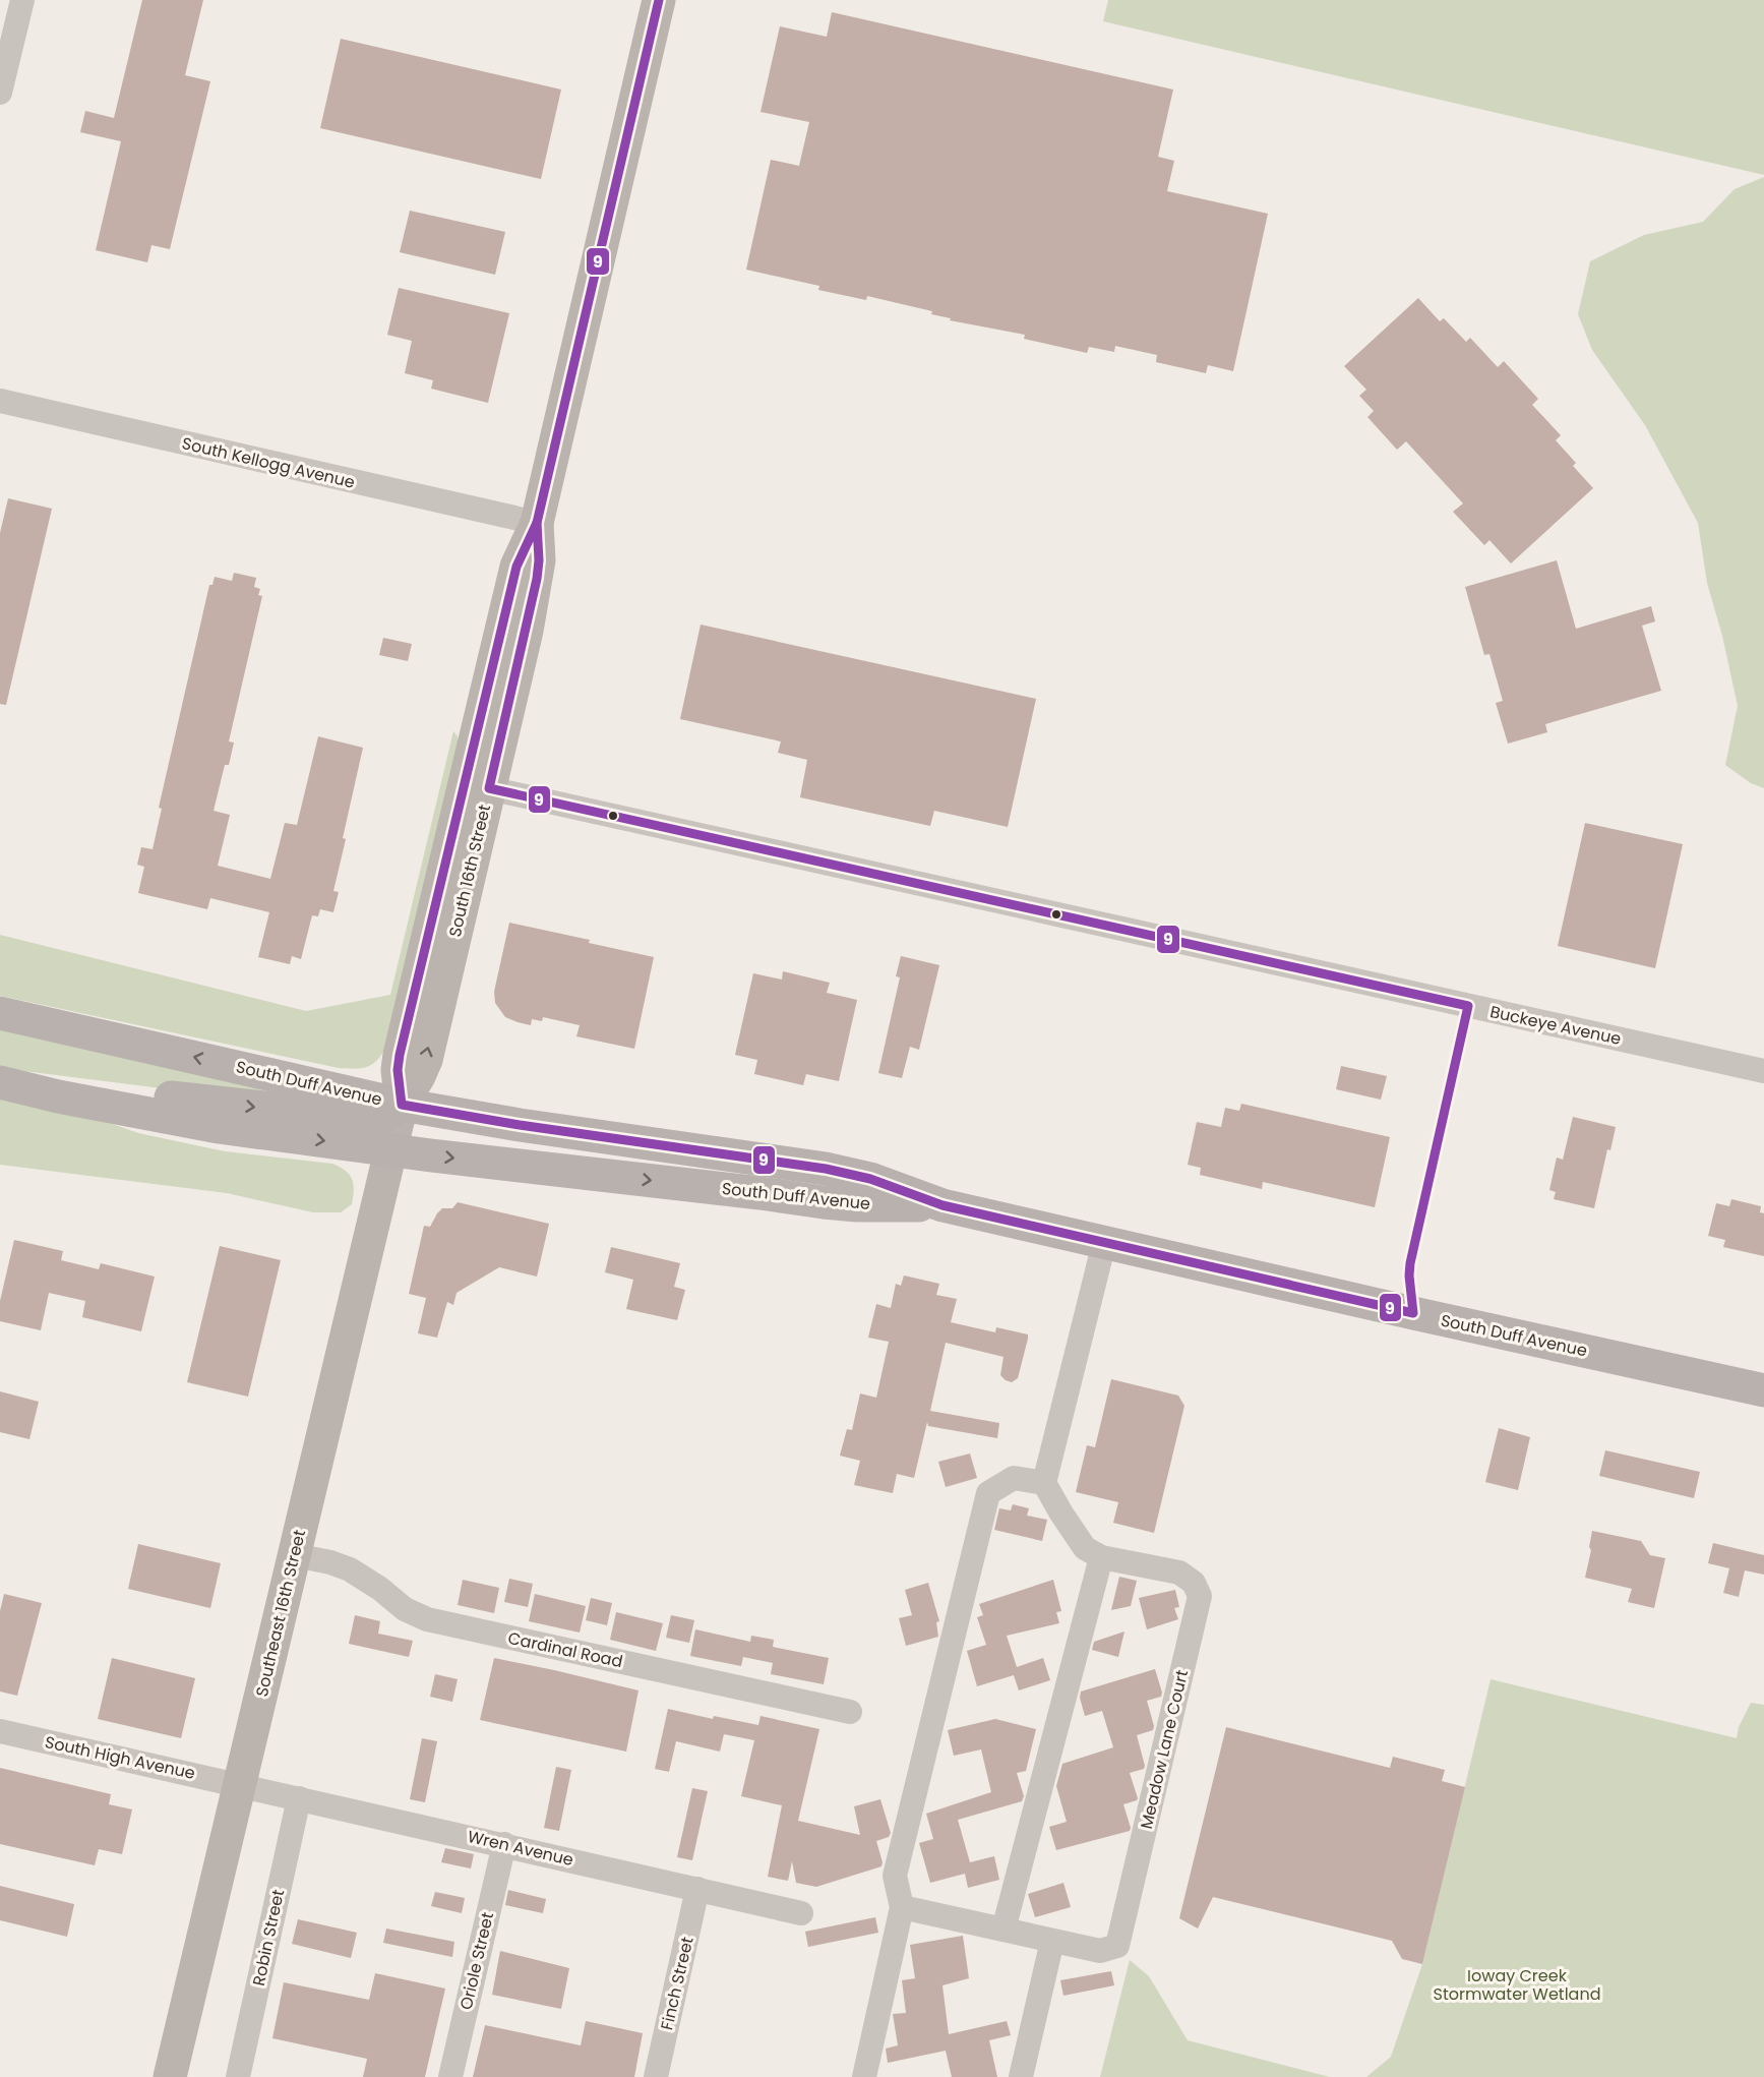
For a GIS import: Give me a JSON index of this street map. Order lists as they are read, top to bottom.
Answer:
{
  "streets": {
    "main road": ["South 16th Street", "South Duff Avenue", "Southeast 16th Street"],
    "street": [
      "South Kellogg Avenue",
      "Buckeye Avenue",
      "Cardinal Road",
      "Meadow Lane Court",
      "South High Avenue",
      "Wren Avenue",
      "Robin Street",
      "Oriole Street",
      "Finch Street"
    ]
  },
  "crossings": [
    ["South Kellogg Avenue", "South 16th Street"],
    ["South 16th Street", "Buckeye Avenue"],
    ["South 16th Street", "South Duff Avenue"],
    ["South 16th Street", "Southeast 16th Street"],
    ["South Duff Avenue", "Southeast 16th Street"],
    ["Southeast 16th Street", "Cardinal Road"],
    ["Southeast 16th Street", "South High Avenue"],
    ["Southeast 16th Street", "Wren Avenue"],
    ["South High Avenue", "Wren Avenue"],
    ["Wren Avenue", "Robin Street"],
    ["Wren Avenue", "Oriole Street"],
    ["Wren Avenue", "Finch Street"]
  ],
  "parks": ["Ioway Creek Stormwater Wetland"],
  "lines": ["transit line 9"]
}
